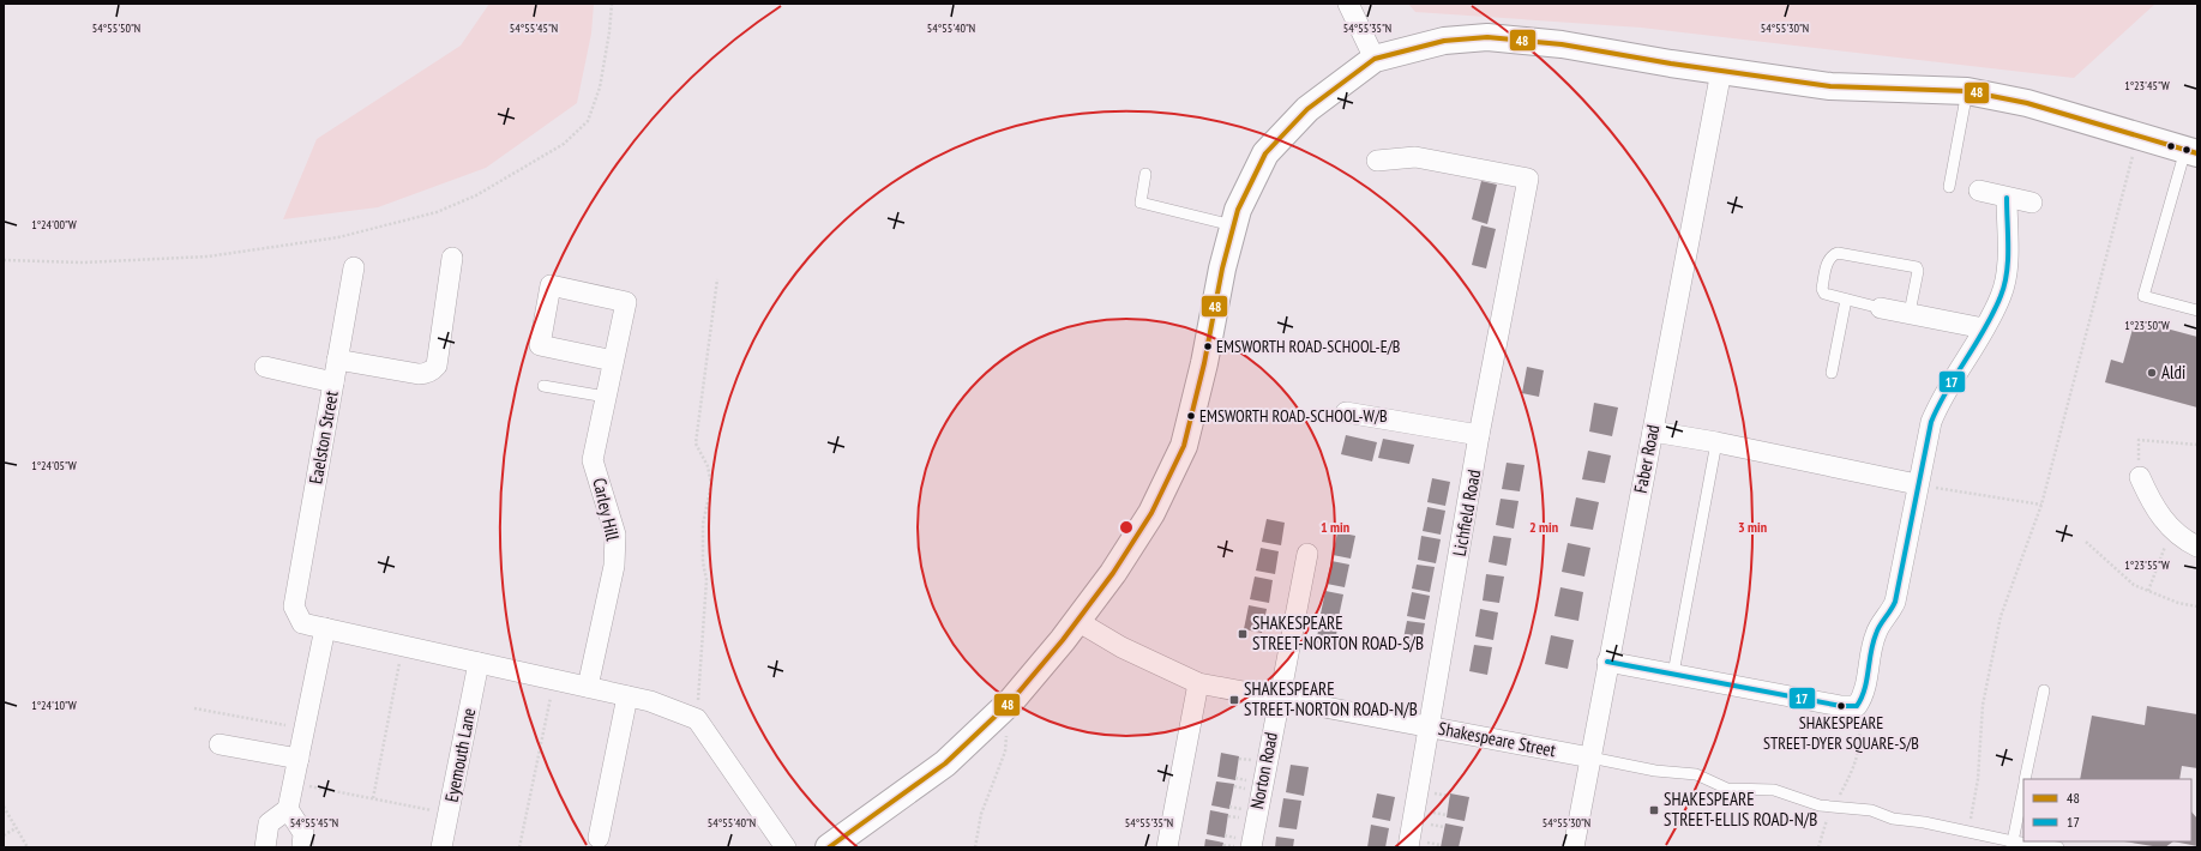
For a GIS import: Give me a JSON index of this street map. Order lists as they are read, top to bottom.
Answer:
{
  "streets": {
    "street": [
      "Eaelston Street",
      "Faber Road",
      "Carley Hill",
      "Lichfield Road",
      "Shakespeare Street",
      "Eyemouth Lane",
      "Norton Road"
    ]
  },
  "crossings": [
    ["Faber Road", "Shakespeare Street"],
    ["Lichfield Road", "Shakespeare Street"],
    ["Shakespeare Street", "Norton Road"]
  ],
  "places": {
    "other": [
      "EMSWORTH ROAD-SCHOOL-E/B",
      "Aldi",
      "EMSWORTH ROAD-SCHOOL-W/B",
      "SHAKESPEARE STREET-DYER SQUARE-S/B"
    ],
    "transit": ["SHAKESPEARE STREET-NORTON ROAD-S/B", "SHAKESPEARE STREET-NORTON ROAD-N/B", "SHAKESPEARE STREET-ELLIS ROAD-N/B"]
  },
  "lines": ["transit line 48", "transit line 17"],
  "legend": ["48", "17"],
  "coordinates": [
    "54°55'45\"N",
    "54°55'30\"N",
    "54°55'50\"N",
    "54°55'40\"N",
    "54°55'35\"N",
    "1°23'45\"W",
    "1°24'00\"W",
    "1°23'50\"W",
    "1°24'05\"W",
    "1°23'55\"W",
    "1°24'10\"W"
  ],
  "rings": ["1 min", "2 min", "3 min"]
}
